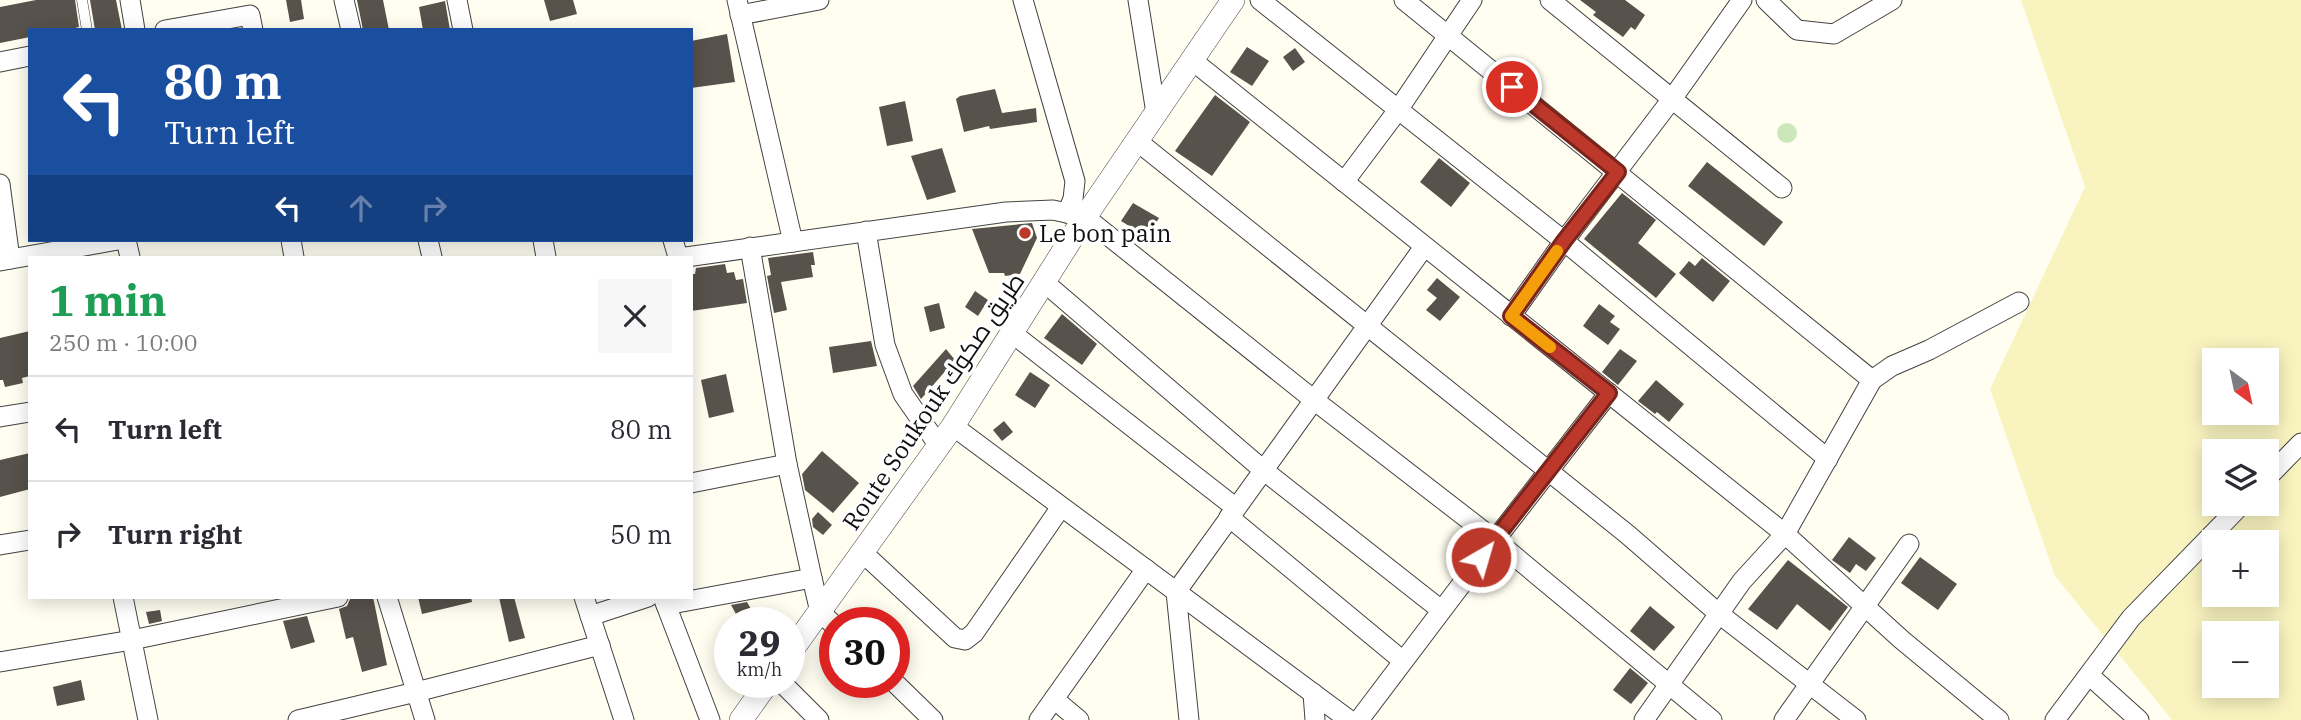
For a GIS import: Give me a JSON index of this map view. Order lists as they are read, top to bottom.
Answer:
{
  "streets": {
    "street": ["Route Soukouk طريق صكوك"]
  },
  "places": ["Le bon pain"],
  "north": "bottom right",
  "page": {
    "turn": ["80 m", "Turn left"],
    "heading": ["1 min", "250 m · 10:00"],
    "map_buttons": ["+", "−"],
    "list": [
      {
        "name": "Turn left",
        "value": "80 m"
      },
      {
        "name": "Turn right",
        "value": "50 m"
      }
    ],
    "speed": "29 km/h",
    "limit": "30"
  }
}
